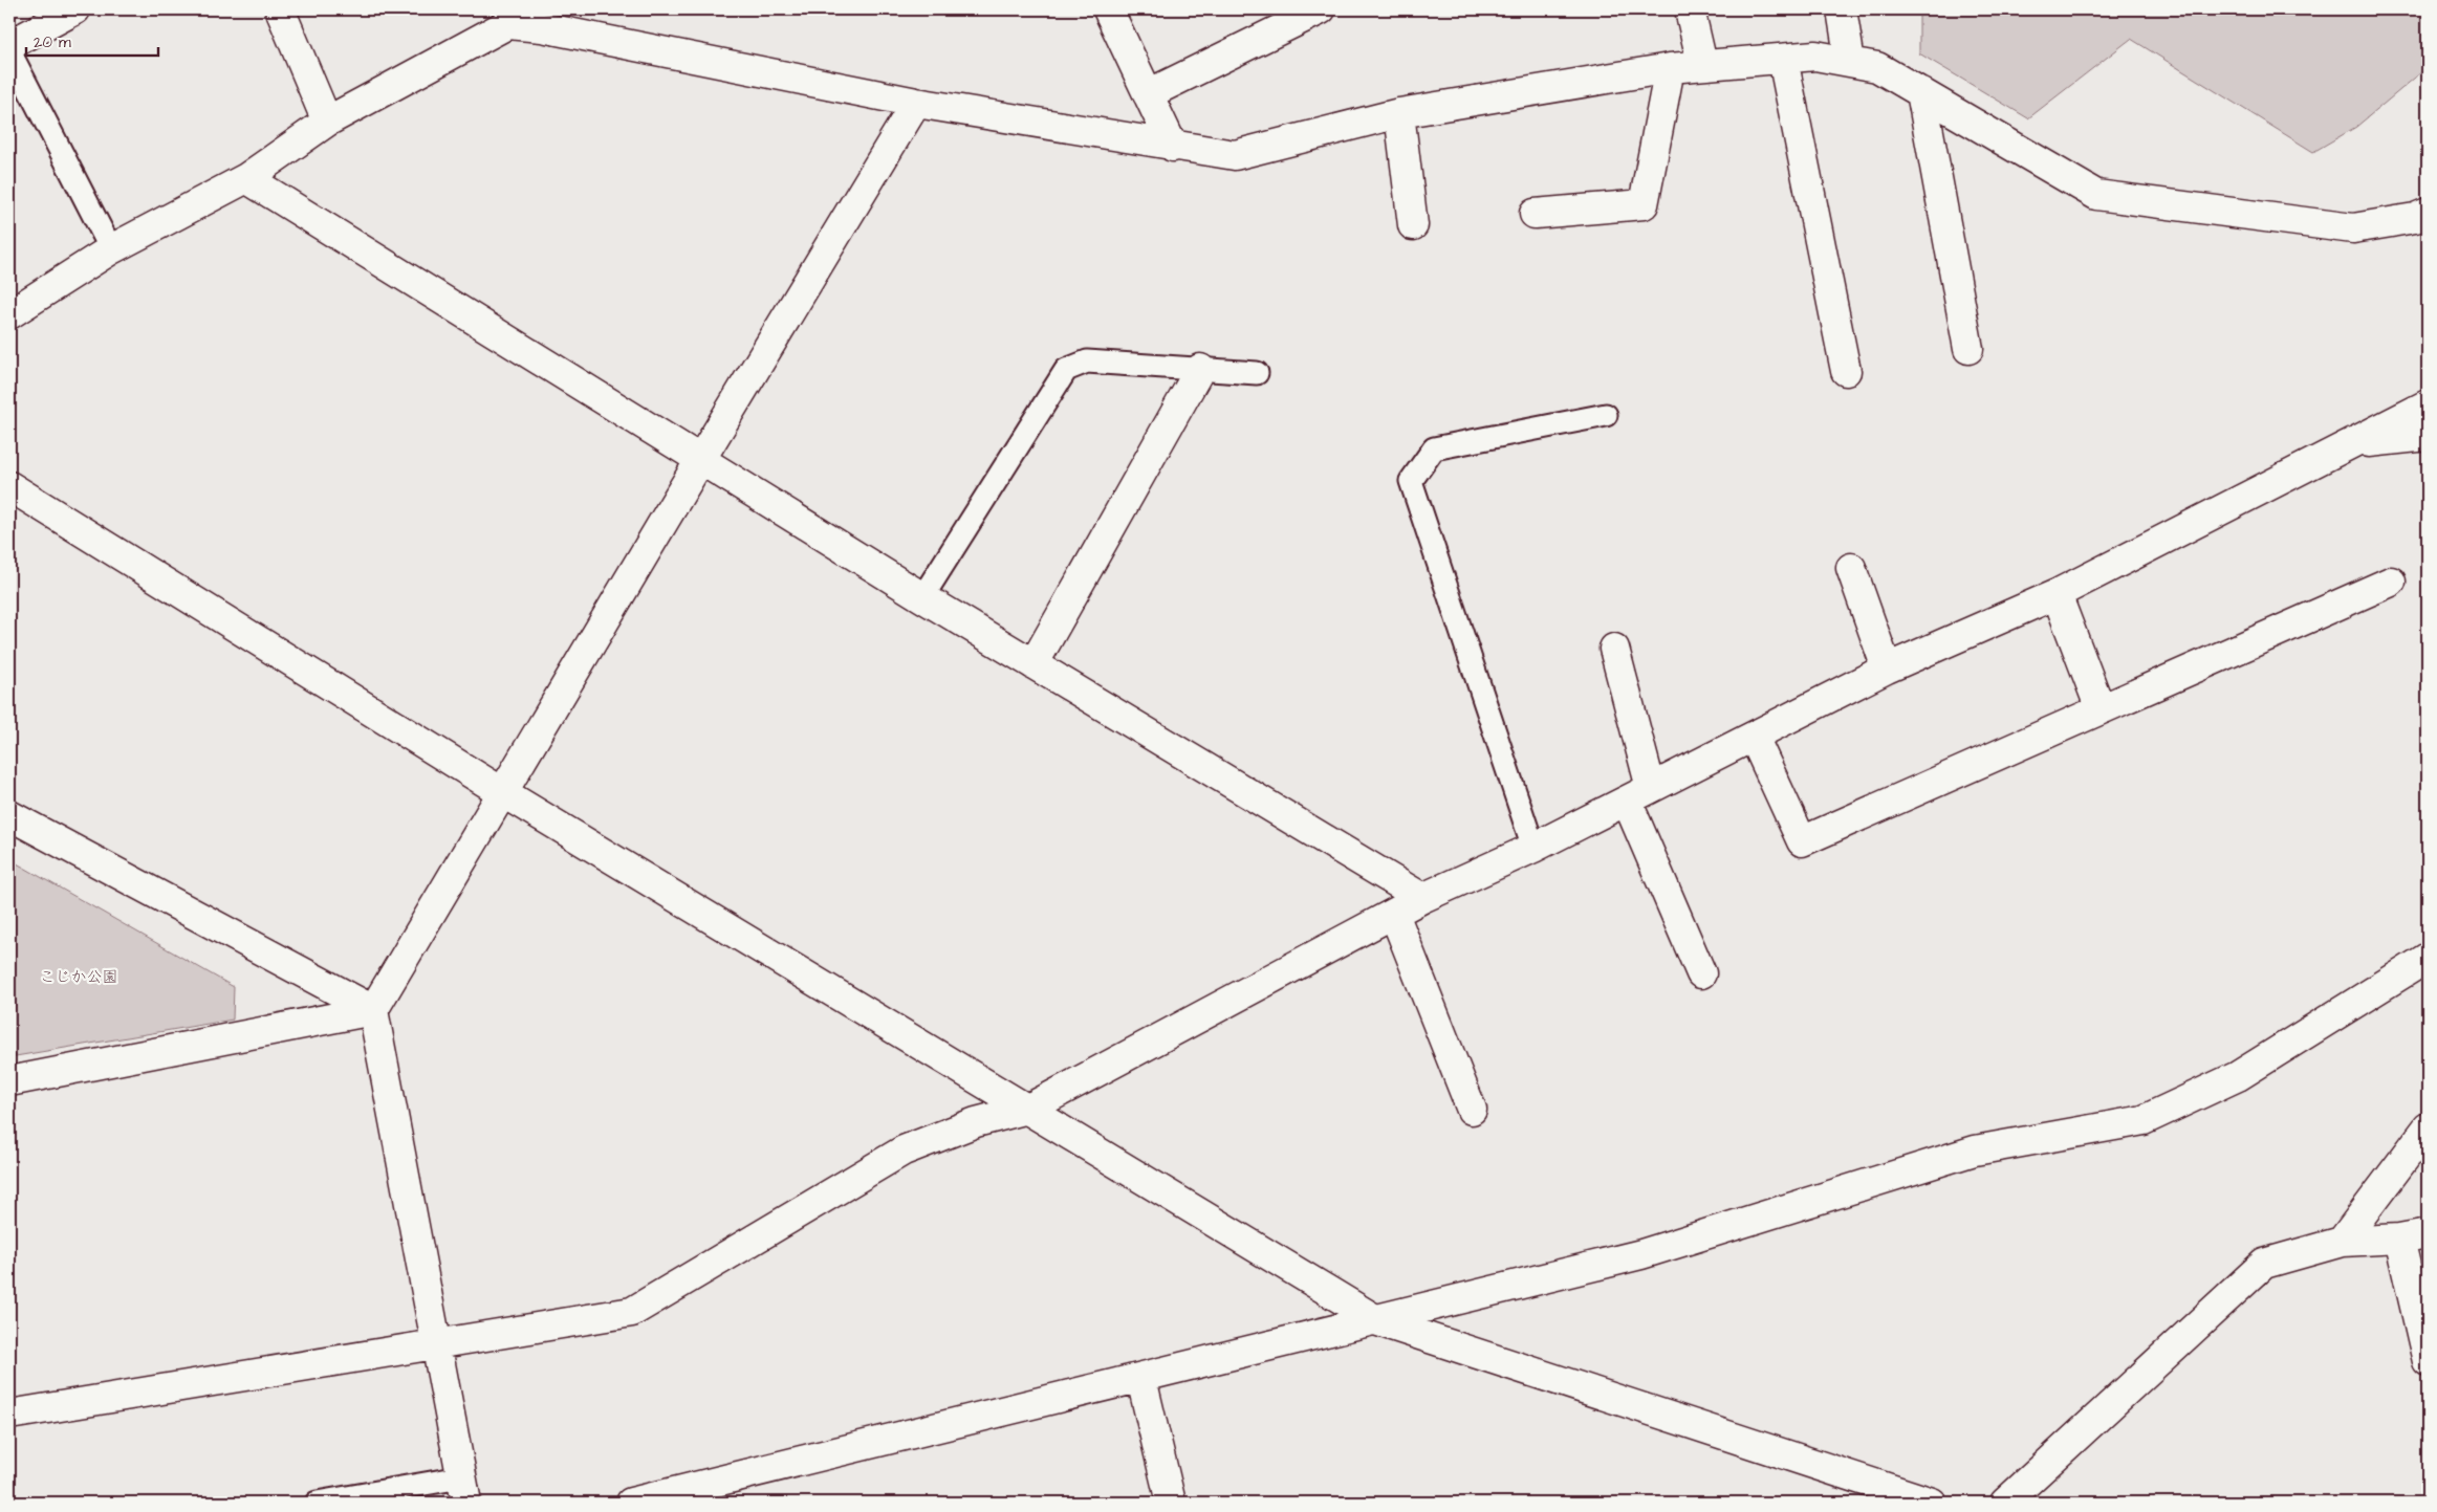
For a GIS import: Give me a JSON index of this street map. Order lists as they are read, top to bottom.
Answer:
{
  "parks": ["こじか公園"],
  "scale_bar": "20 m"
}
